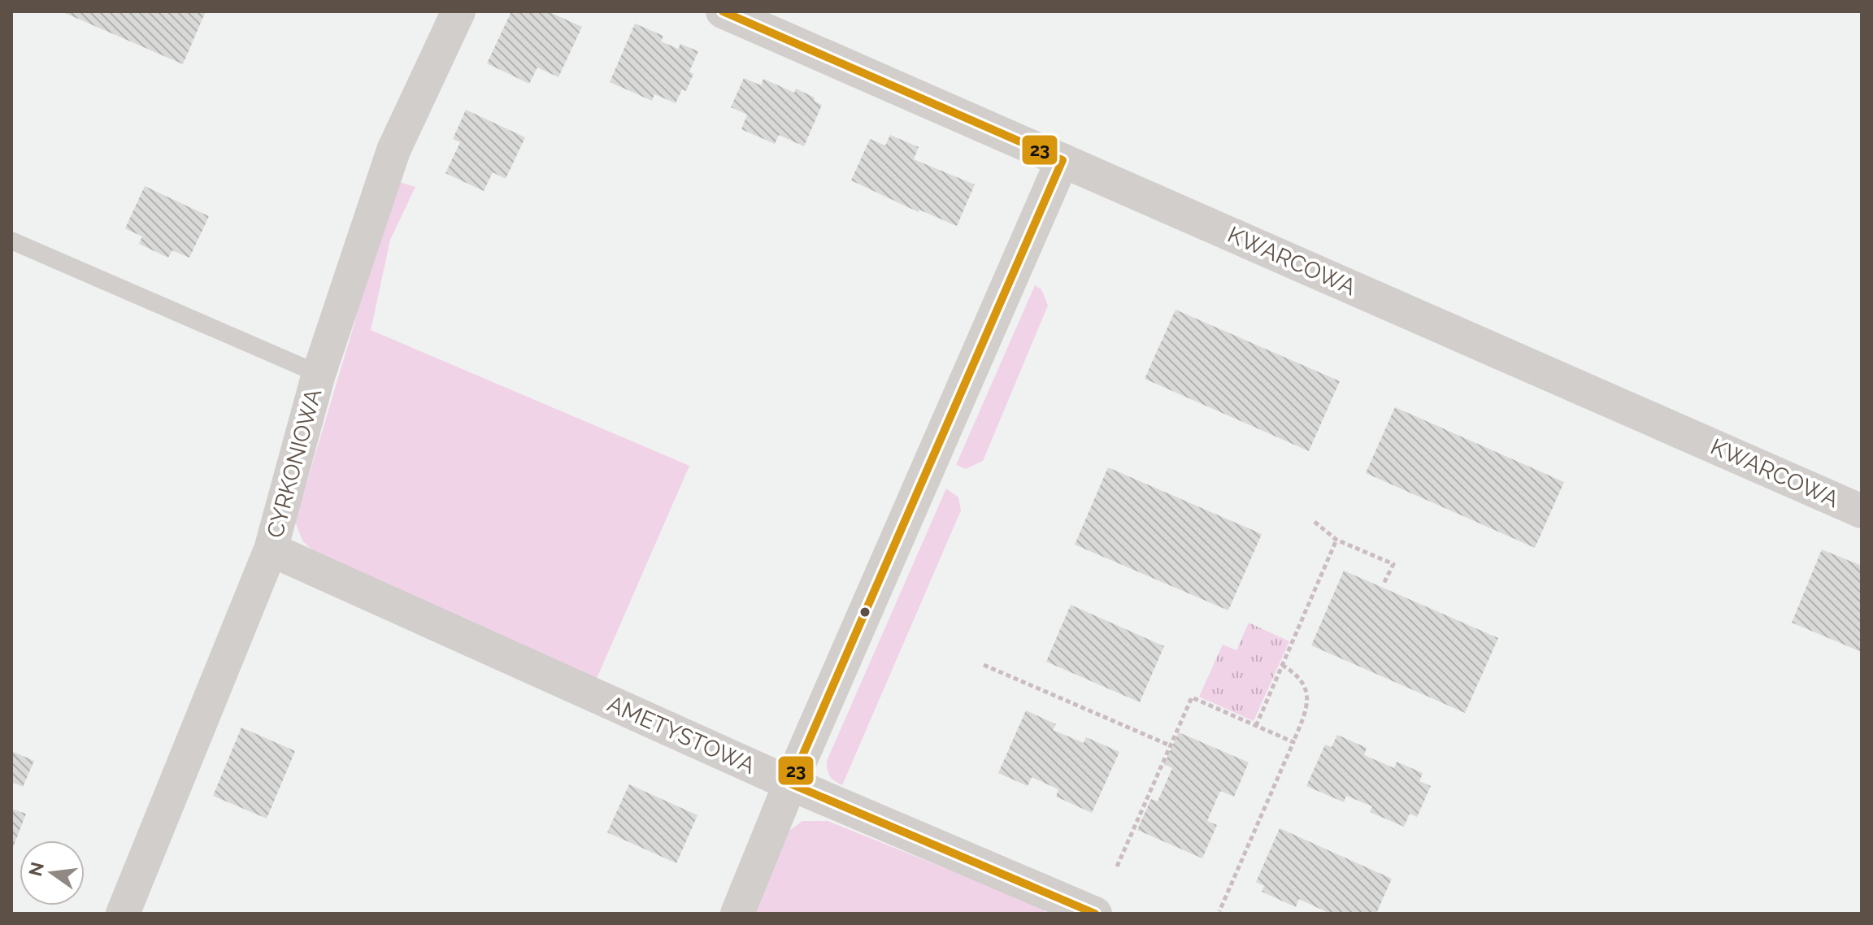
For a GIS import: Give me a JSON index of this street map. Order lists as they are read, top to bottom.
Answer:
{
  "streets": {
    "street": ["KWARCOWA", "CYRKONIOWA", "AMETYSTOWA"]
  },
  "crossings": [
    ["CYRKONIOWA", "AMETYSTOWA"]
  ],
  "lines": ["transit line 23"],
  "north": "left"
}
